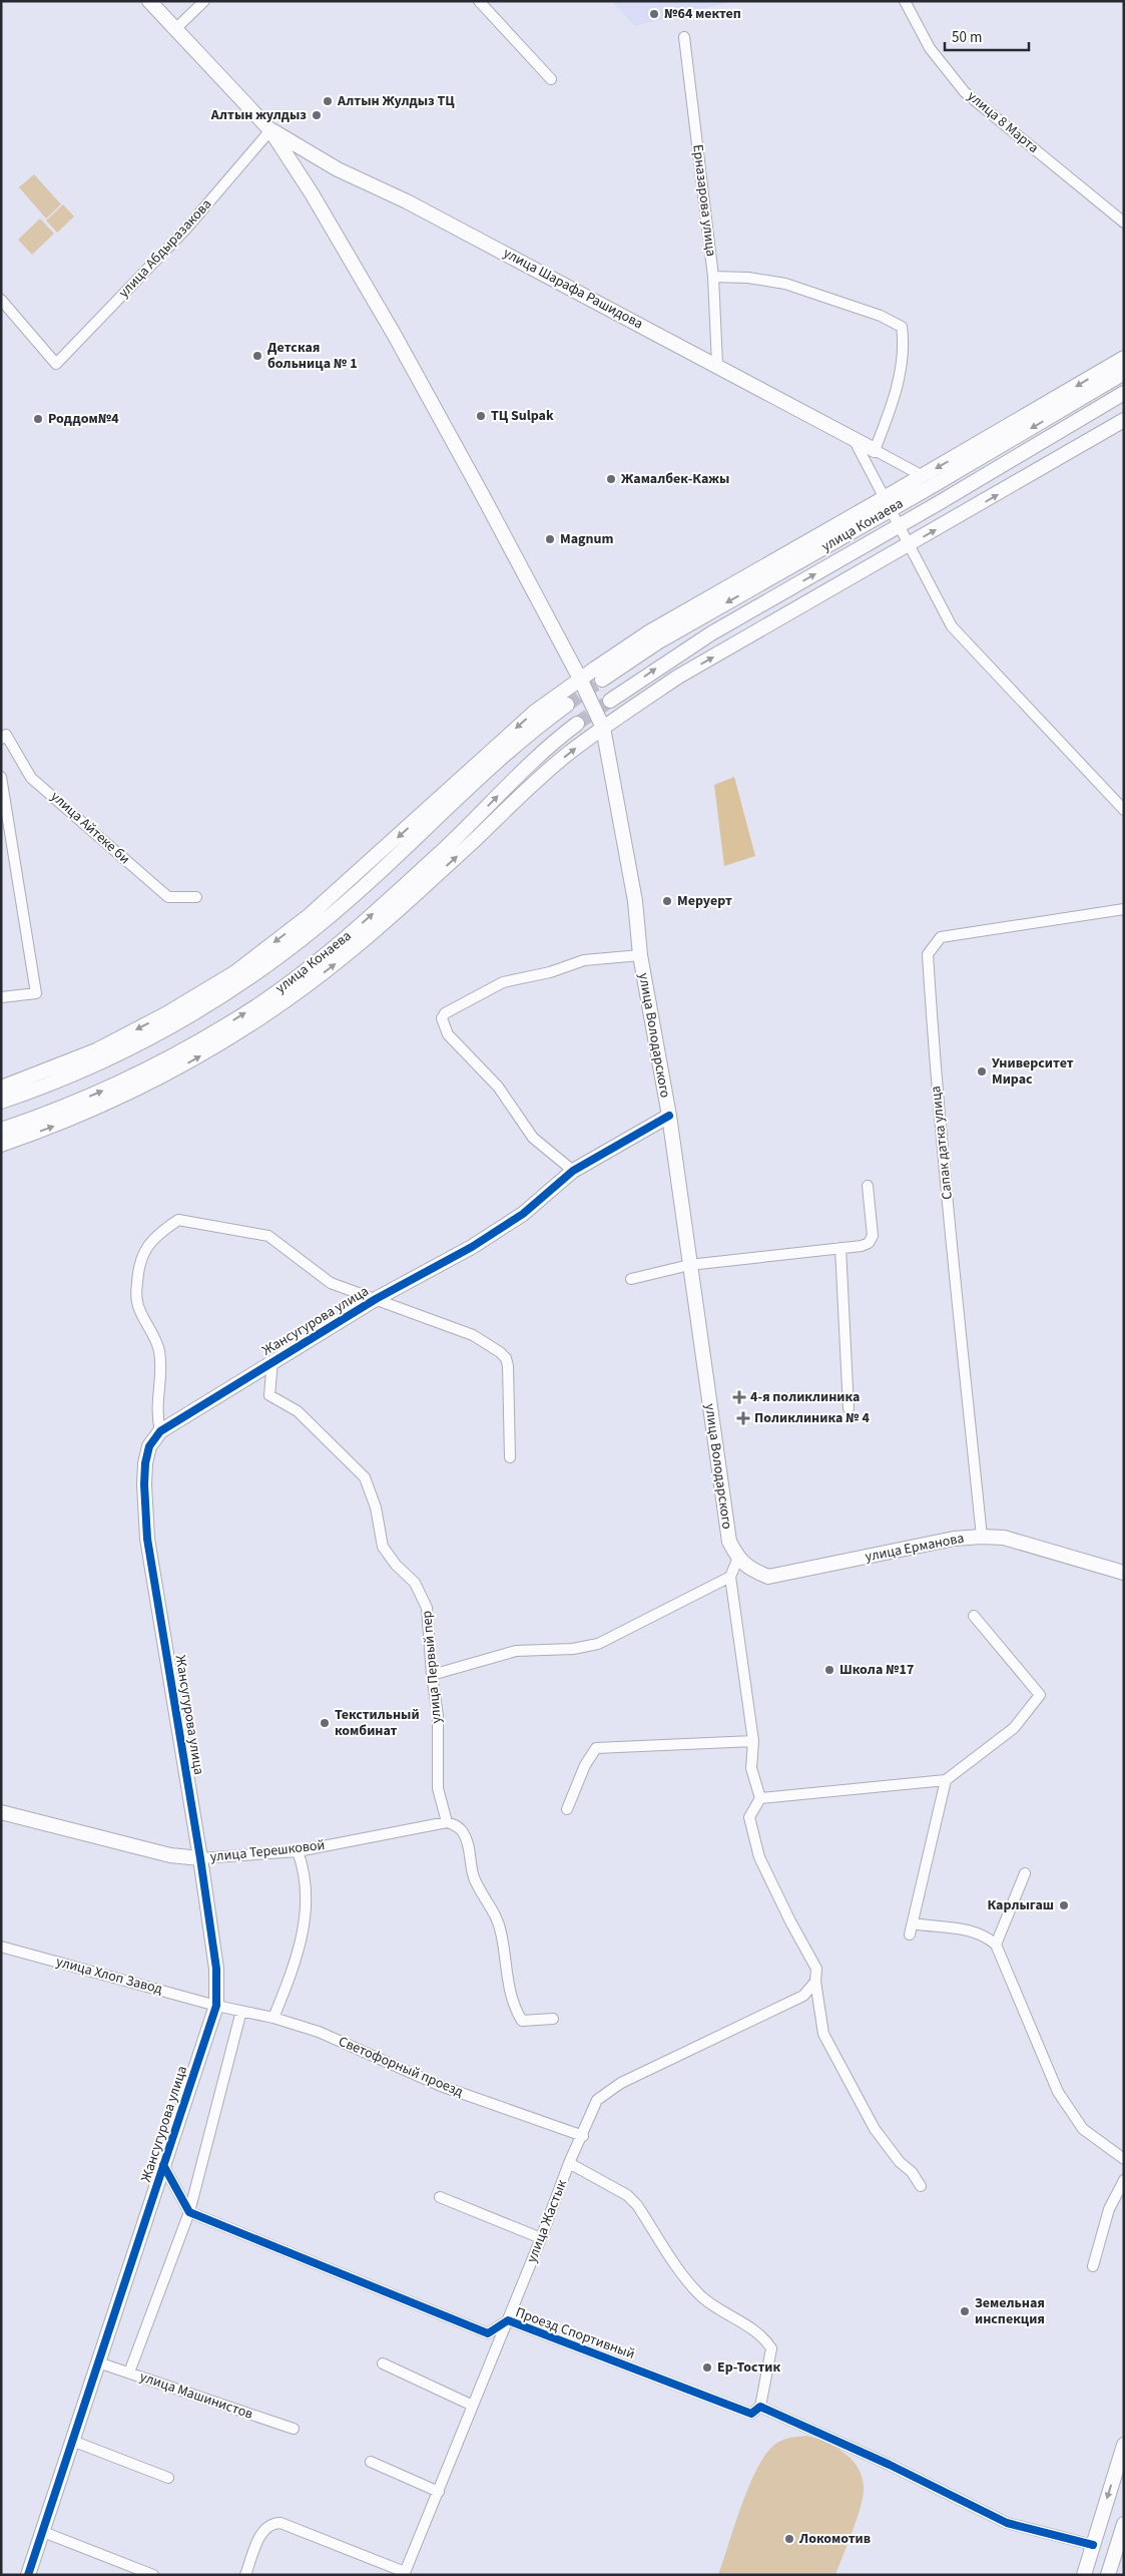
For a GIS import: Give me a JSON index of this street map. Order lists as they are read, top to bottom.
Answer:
{
  "streets": {
    "main road": [
      "улица Шарафа Рашидова",
      "улица Конаева",
      "улица Володарского",
      "Жансугурова улица",
      "улица Ерманова",
      "улица Терешковой"
    ],
    "street": [
      "улица 8 Марта",
      "Ерназарова улица",
      "улица Абдыразакова",
      "улица Айтеке би",
      "Сапак датка улица",
      "улица Первый пер",
      "улица Хлоп Завод",
      "Светофорный проезд",
      "улица Жастык",
      "Проезд Спортивный",
      "улица Машинистов"
    ]
  },
  "crossings": [
    ["Ерназарова улица", "улица Шарафа Рашидова"],
    ["улица Абдыразакова", "улица Шарафа Рашидова"],
    ["улица Шарафа Рашидова", "улица Володарского"],
    ["улица Володарского", "Жансугурова улица"],
    ["улица Володарского", "улица Ерманова"],
    ["Сапак датка улица", "улица Ерманова"],
    ["Жансугурова улица", "улица Первый пер"],
    ["Жансугурова улица", "улица Терешковой"],
    ["Жансугурова улица", "улица Хлоп Завод"],
    ["Жансугурова улица", "Светофорный проезд"],
    ["Жансугурова улица", "улица Машинистов"],
    ["улица Первый пер", "улица Терешковой"],
    ["улица Хлоп Завод", "Светофорный проезд"],
    ["Светофорный проезд", "улица Жастык"],
    ["улица Жастык", "Проезд Спортивный"]
  ],
  "places": {
    "other": [
      "№64 мектеп",
      "Алтын Жулдыз ТЦ",
      "Алтын жулдыз",
      "Детская больница № 1",
      "ТЦ Sulpak",
      "Роддом№4",
      "Жамалбек-Кажы",
      "Magnum",
      "Меруерт",
      "Университет Мирас",
      "Школа №17",
      "Текстильный комбинат",
      "Карлыгаш",
      "Земельная инспекция",
      "Ер-Тостик",
      "Локомотив"
    ],
    "health": ["4-я поликлиника", "Поликлиника № 4"]
  },
  "scale_bar": "50 m"
}
